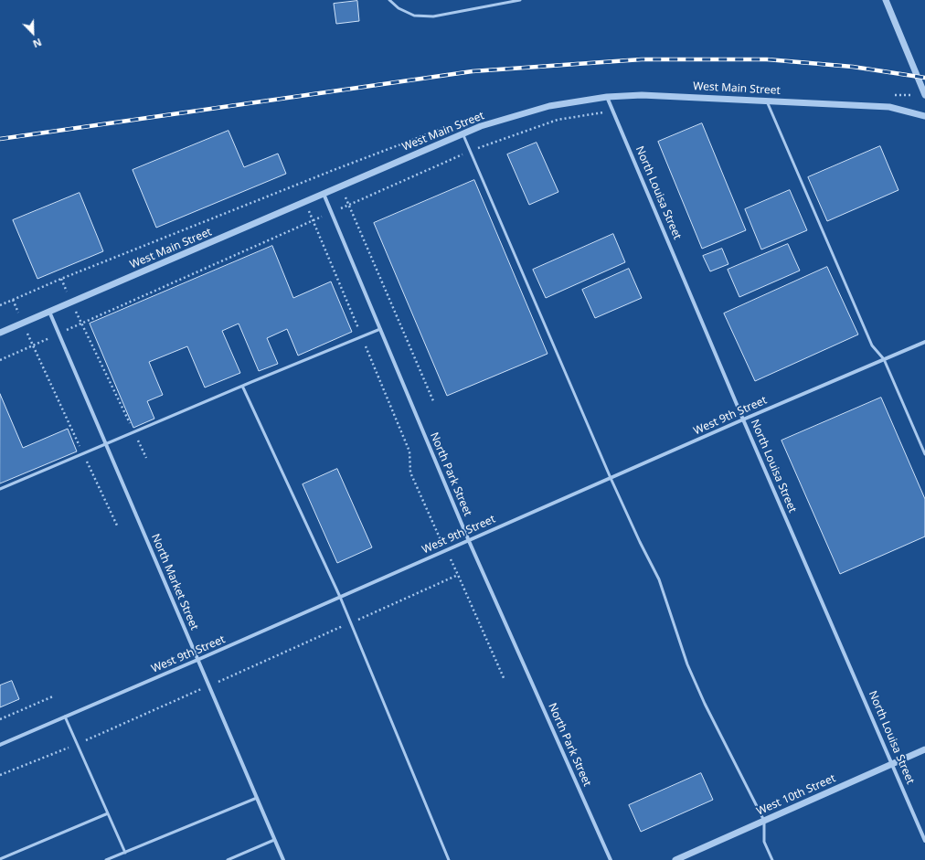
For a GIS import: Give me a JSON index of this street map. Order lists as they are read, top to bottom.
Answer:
{
  "streets": {
    "street": [
      "West Main Street",
      "North Louisa Street",
      "West 9th Street",
      "North Park Street",
      "North Market Street",
      "West 10th Street"
    ]
  },
  "crossings": [
    ["West Main Street", "North Louisa Street"],
    ["West Main Street", "North Park Street"],
    ["West Main Street", "North Market Street"],
    ["North Louisa Street", "West 9th Street"],
    ["North Louisa Street", "West 10th Street"],
    ["West 9th Street", "North Park Street"],
    ["West 9th Street", "North Market Street"]
  ],
  "north": "bottom right"
}
